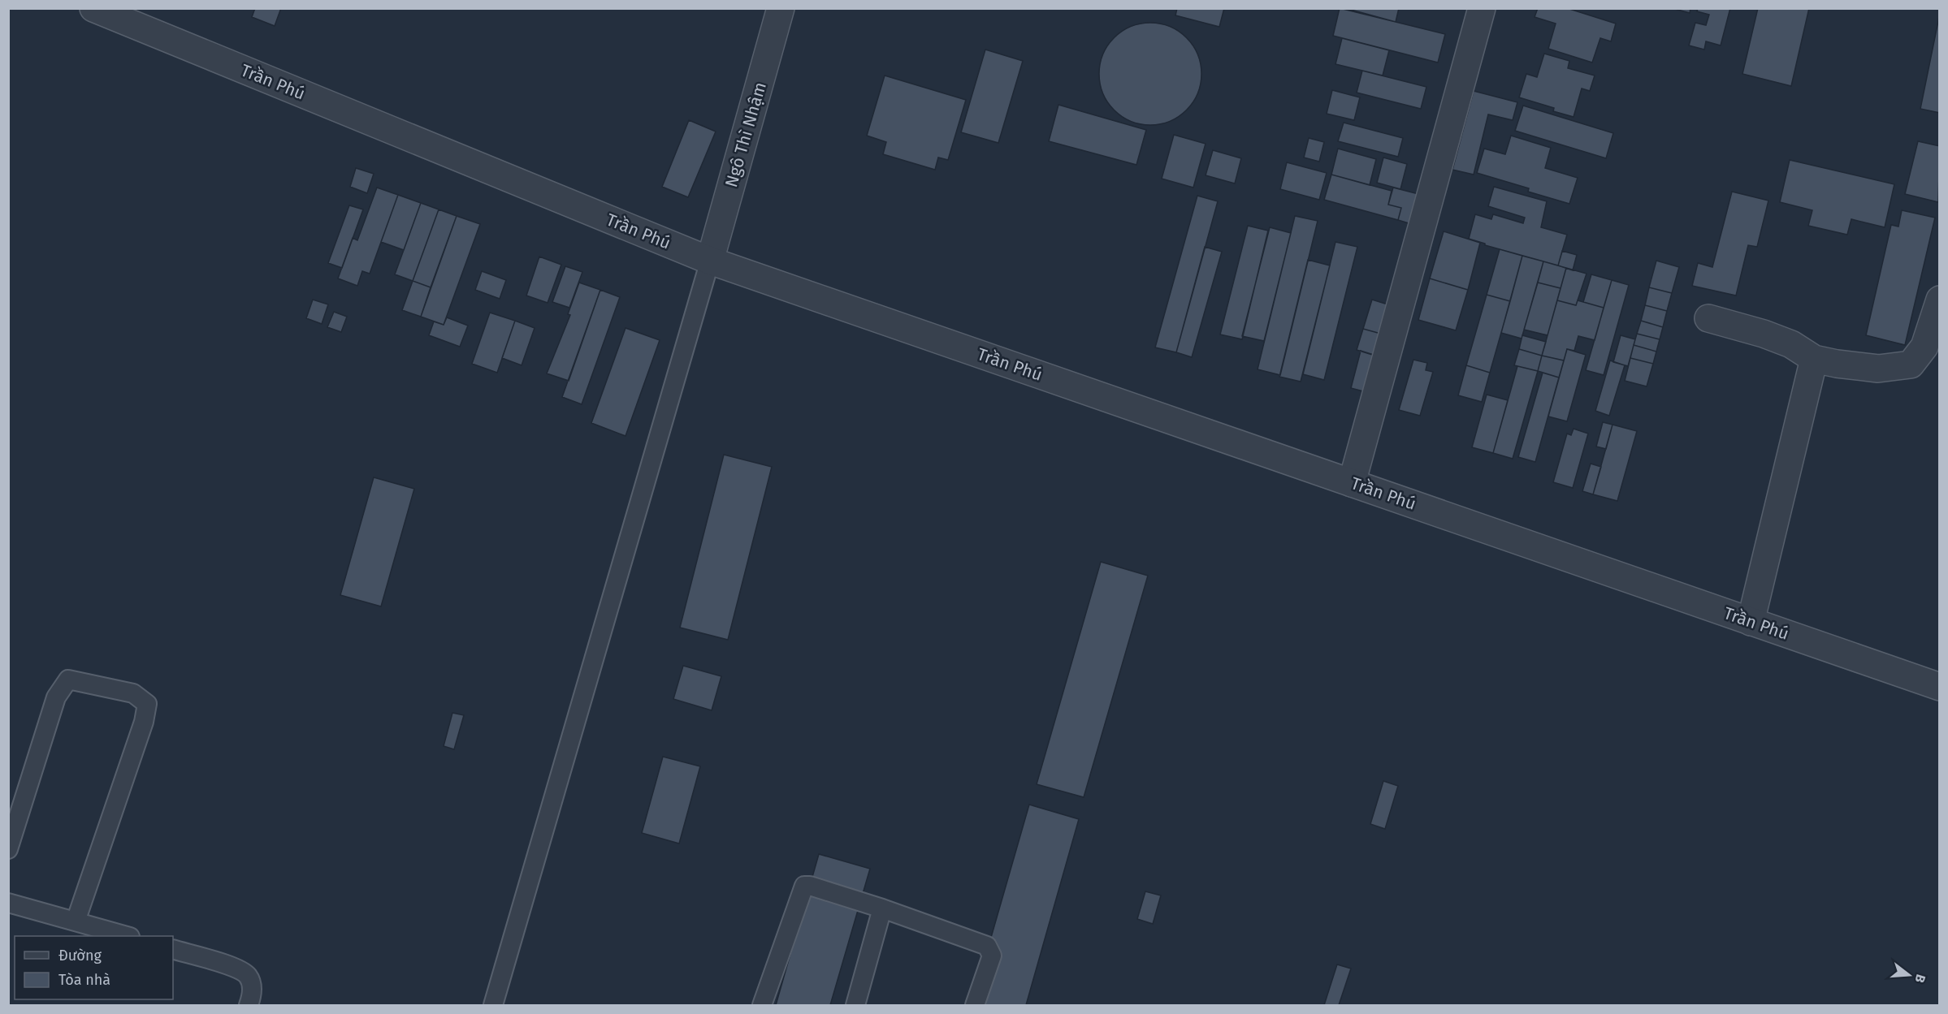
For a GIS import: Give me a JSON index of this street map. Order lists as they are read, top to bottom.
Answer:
{
  "streets": {
    "street": ["Trần Phú", "Ngô Thì Nhậm"]
  },
  "crossings": [
    ["Trần Phú", "Ngô Thì Nhậm"]
  ],
  "legend": ["Đường", "Tòa nhà"],
  "north": "right"
}
